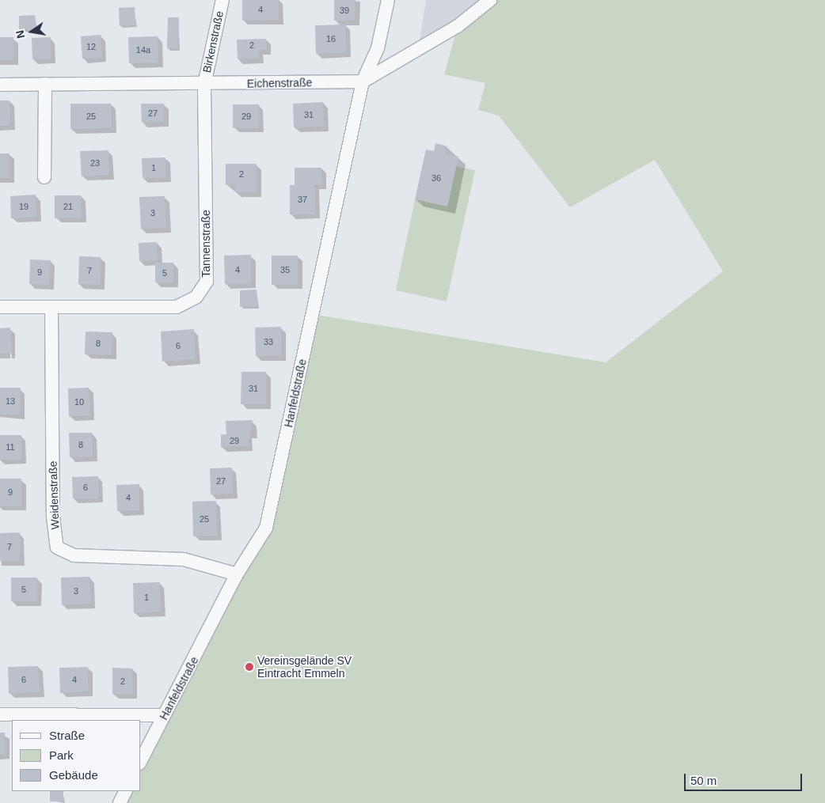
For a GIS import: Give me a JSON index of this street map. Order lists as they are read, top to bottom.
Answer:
{
  "streets": {
    "street": [
      "Birkenstraße",
      "Eichenstraße",
      "Tannenstraße",
      "Hanfeldstraße",
      "Weidenstraße"
    ]
  },
  "crossings": [
    ["Birkenstraße", "Eichenstraße"],
    ["Birkenstraße", "Tannenstraße"],
    ["Eichenstraße", "Tannenstraße"],
    ["Eichenstraße", "Hanfeldstraße"],
    ["Tannenstraße", "Weidenstraße"],
    ["Hanfeldstraße", "Weidenstraße"]
  ],
  "places": ["Vereinsgelände SV Eintracht Emmeln"],
  "house_numbers": [
    "4",
    "39",
    "16",
    "2",
    "12",
    "14a",
    "27",
    "31",
    "25",
    "29",
    "23",
    "1",
    "2",
    "36",
    "37",
    "19",
    "21",
    "3",
    "4",
    "35",
    "7",
    "9",
    "5",
    "33",
    "8",
    "6",
    "31",
    "13",
    "10",
    "29",
    "8",
    "11",
    "27",
    "6",
    "9",
    "4",
    "25",
    "7",
    "5",
    "3",
    "1",
    "6",
    "4",
    "2"
  ],
  "legend": ["Straße", "Park", "Gebäude"],
  "scale_bar": "50 m",
  "north": "left"
}
